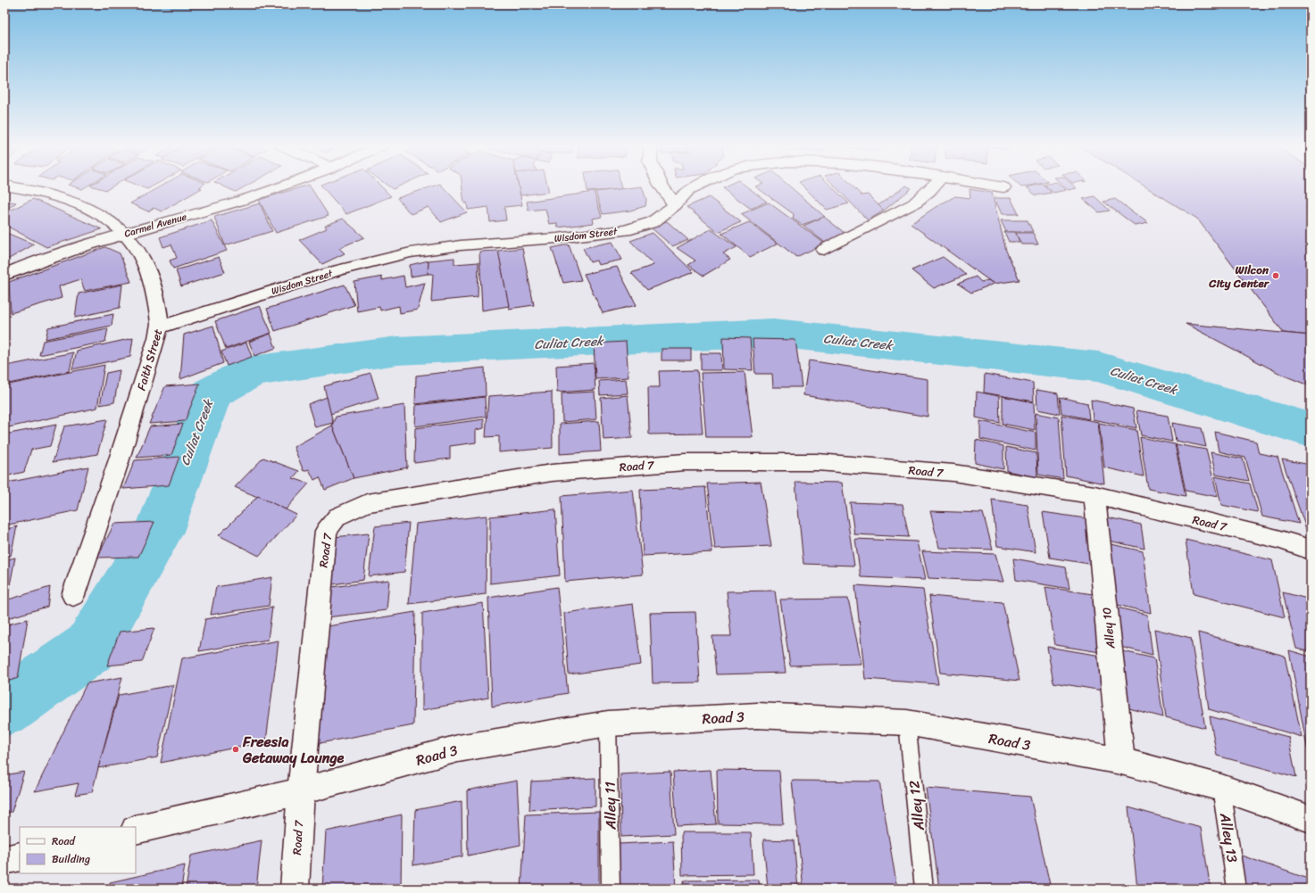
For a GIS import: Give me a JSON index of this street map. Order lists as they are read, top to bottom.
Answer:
{
  "streets": {
    "street": [
      "Carmel Avenue",
      "Wisdom Street",
      "Faith Street",
      "Road 7",
      "Alley 10",
      "Road 3"
    ],
    "lane": ["Alley 11", "Alley 12", "Alley 13"]
  },
  "crossings": [
    ["Carmel Avenue", "Faith Street"],
    ["Wisdom Street", "Faith Street"],
    ["Road 7", "Alley 10"],
    ["Road 7", "Road 3"],
    ["Alley 10", "Road 3"],
    ["Road 3", "Alley 11"],
    ["Road 3", "Alley 12"],
    ["Road 3", "Alley 13"]
  ],
  "water": ["Culiat Creek"],
  "places": ["Wilcon City Center", "Freesia Getaway Lounge"],
  "legend": ["Road", "Building"]
}
